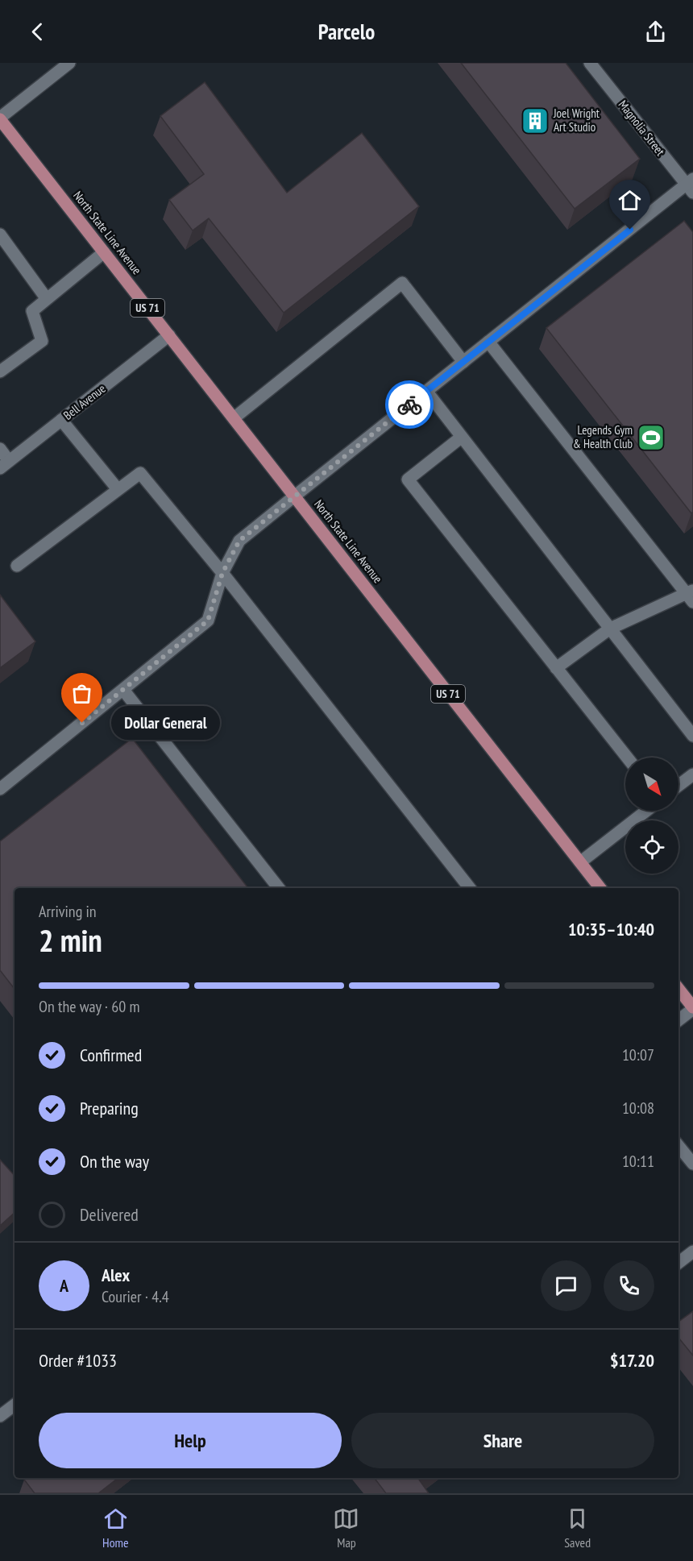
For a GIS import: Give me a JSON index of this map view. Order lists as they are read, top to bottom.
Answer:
{
  "streets": {
    "main road": ["North State Line Avenue", "US 71"],
    "street": ["Magnolia Street", "Bell Avenue"]
  },
  "crossings": [
    ["North State Line Avenue", "Bell Avenue"]
  ],
  "places": {
    "building": ["Joel Wright Art Studio"],
    "sports": ["Legends Gym & Health Club"],
    "other": ["Dollar General"]
  },
  "north": "bottom right",
  "page": {
    "header": "Parcelo",
    "bubble": "Dollar General",
    "heading": ["2 min", "Arriving in", "10:35–10:40"],
    "panel": [
      "Alex",
      "Courier · 4.4",
      "Order #1033",
      "$17.20"
    ],
    "bar": "On the way · 60 m",
    "list": [
      ["Confirmed", "10:07"],
      ["Preparing", "10:08"],
      ["On the way", "10:11"],
      "Delivered"
    ],
    "round": "A",
    "buttons": ["Help", "Share"],
    "tabs": ["Home", "Map", "Saved"]
  }
}
